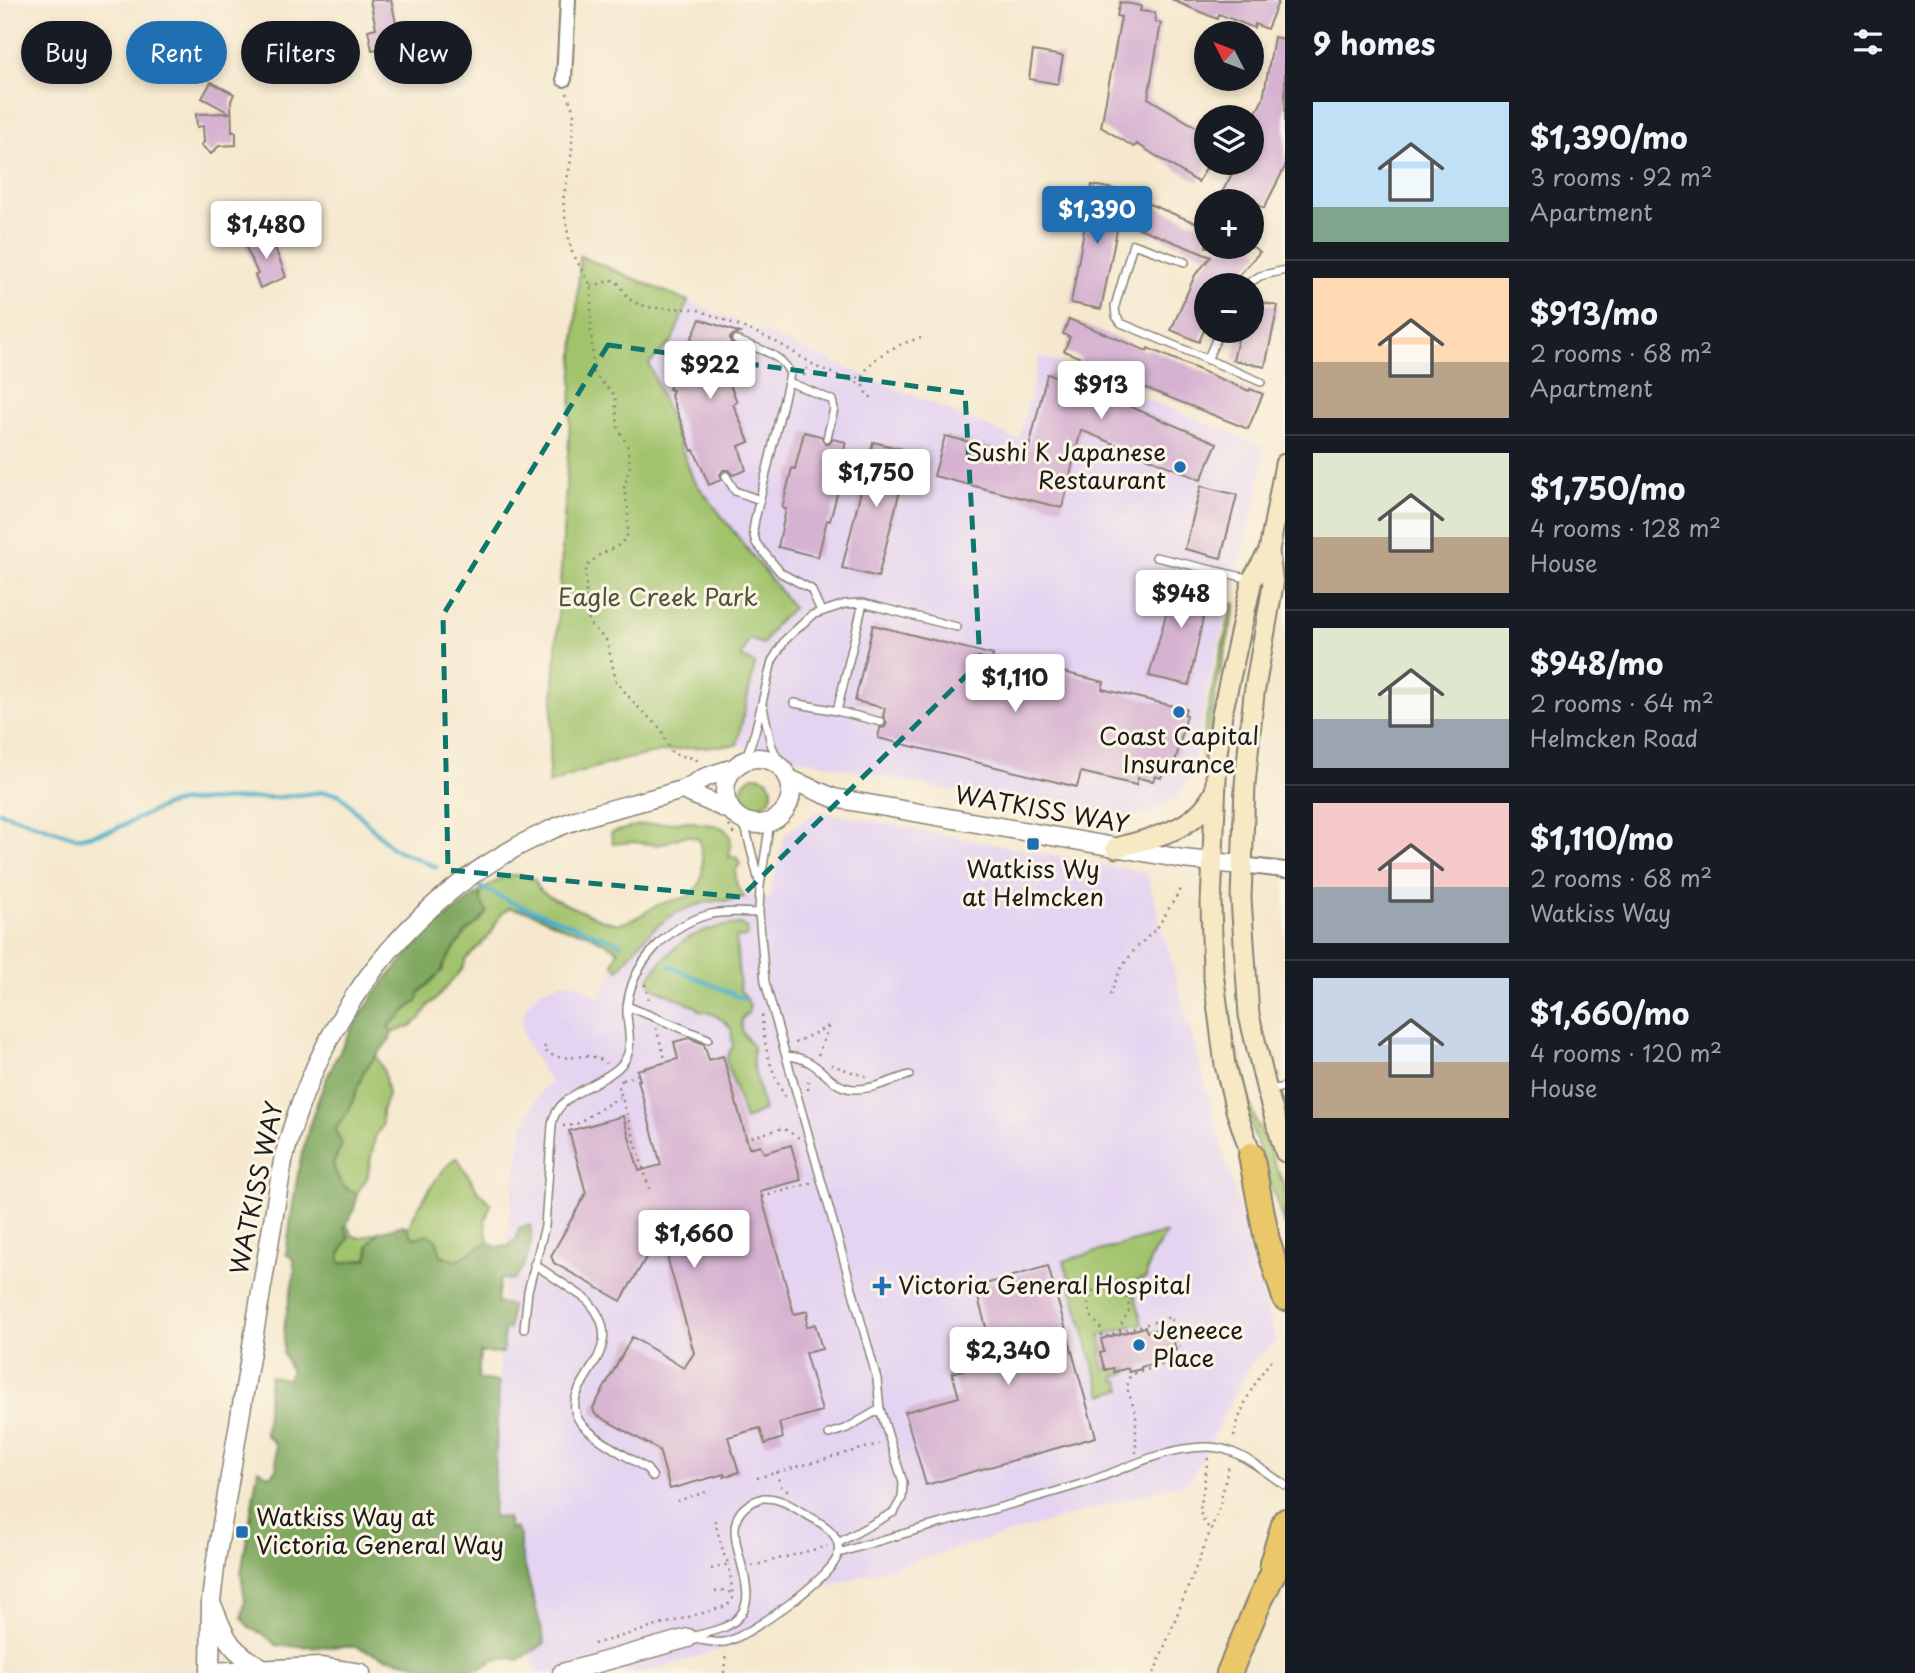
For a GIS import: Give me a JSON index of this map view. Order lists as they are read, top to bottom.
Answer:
{
  "streets": {
    "street": ["WATKISS WAY"]
  },
  "parks": ["Eagle Creek Park"],
  "places": {
    "other": ["Sushi K Japanese Restaurant", "Coast Capital Insurance", "Jeneece Place"],
    "transit": ["Watkiss Wy at Helmcken", "Watkiss Way at Victoria General Way"],
    "health": ["Victoria General Hospital"]
  },
  "north": "top left",
  "page": {
    "heading": "9 homes",
    "map_buttons": ["+", "−"],
    "chip": [
      "Buy",
      "Rent",
      "Filters",
      "New"
    ],
    "list": [
      {
        "name": "$1,390/mo",
        "note": "3 rooms · 92 m² · Apartment"
      },
      {
        "name": "$913/mo",
        "note": "2 rooms · 68 m² · Apartment"
      },
      {
        "name": "$1,750/mo",
        "note": "4 rooms · 128 m² · House"
      },
      {
        "name": "$948/mo",
        "note": "2 rooms · 64 m² · Helmcken Road"
      },
      {
        "name": "$1,110/mo",
        "note": "2 rooms · 68 m² · Watkiss Way"
      },
      {
        "name": "$1,660/mo",
        "note": "4 rooms · 120 m² · House"
      }
    ],
    "price": [
      "$1,390",
      "$1,480",
      "$922",
      "$913",
      "$1,750",
      "$948",
      "$1,110",
      "$1,660",
      "$2,340"
    ]
  }
}
